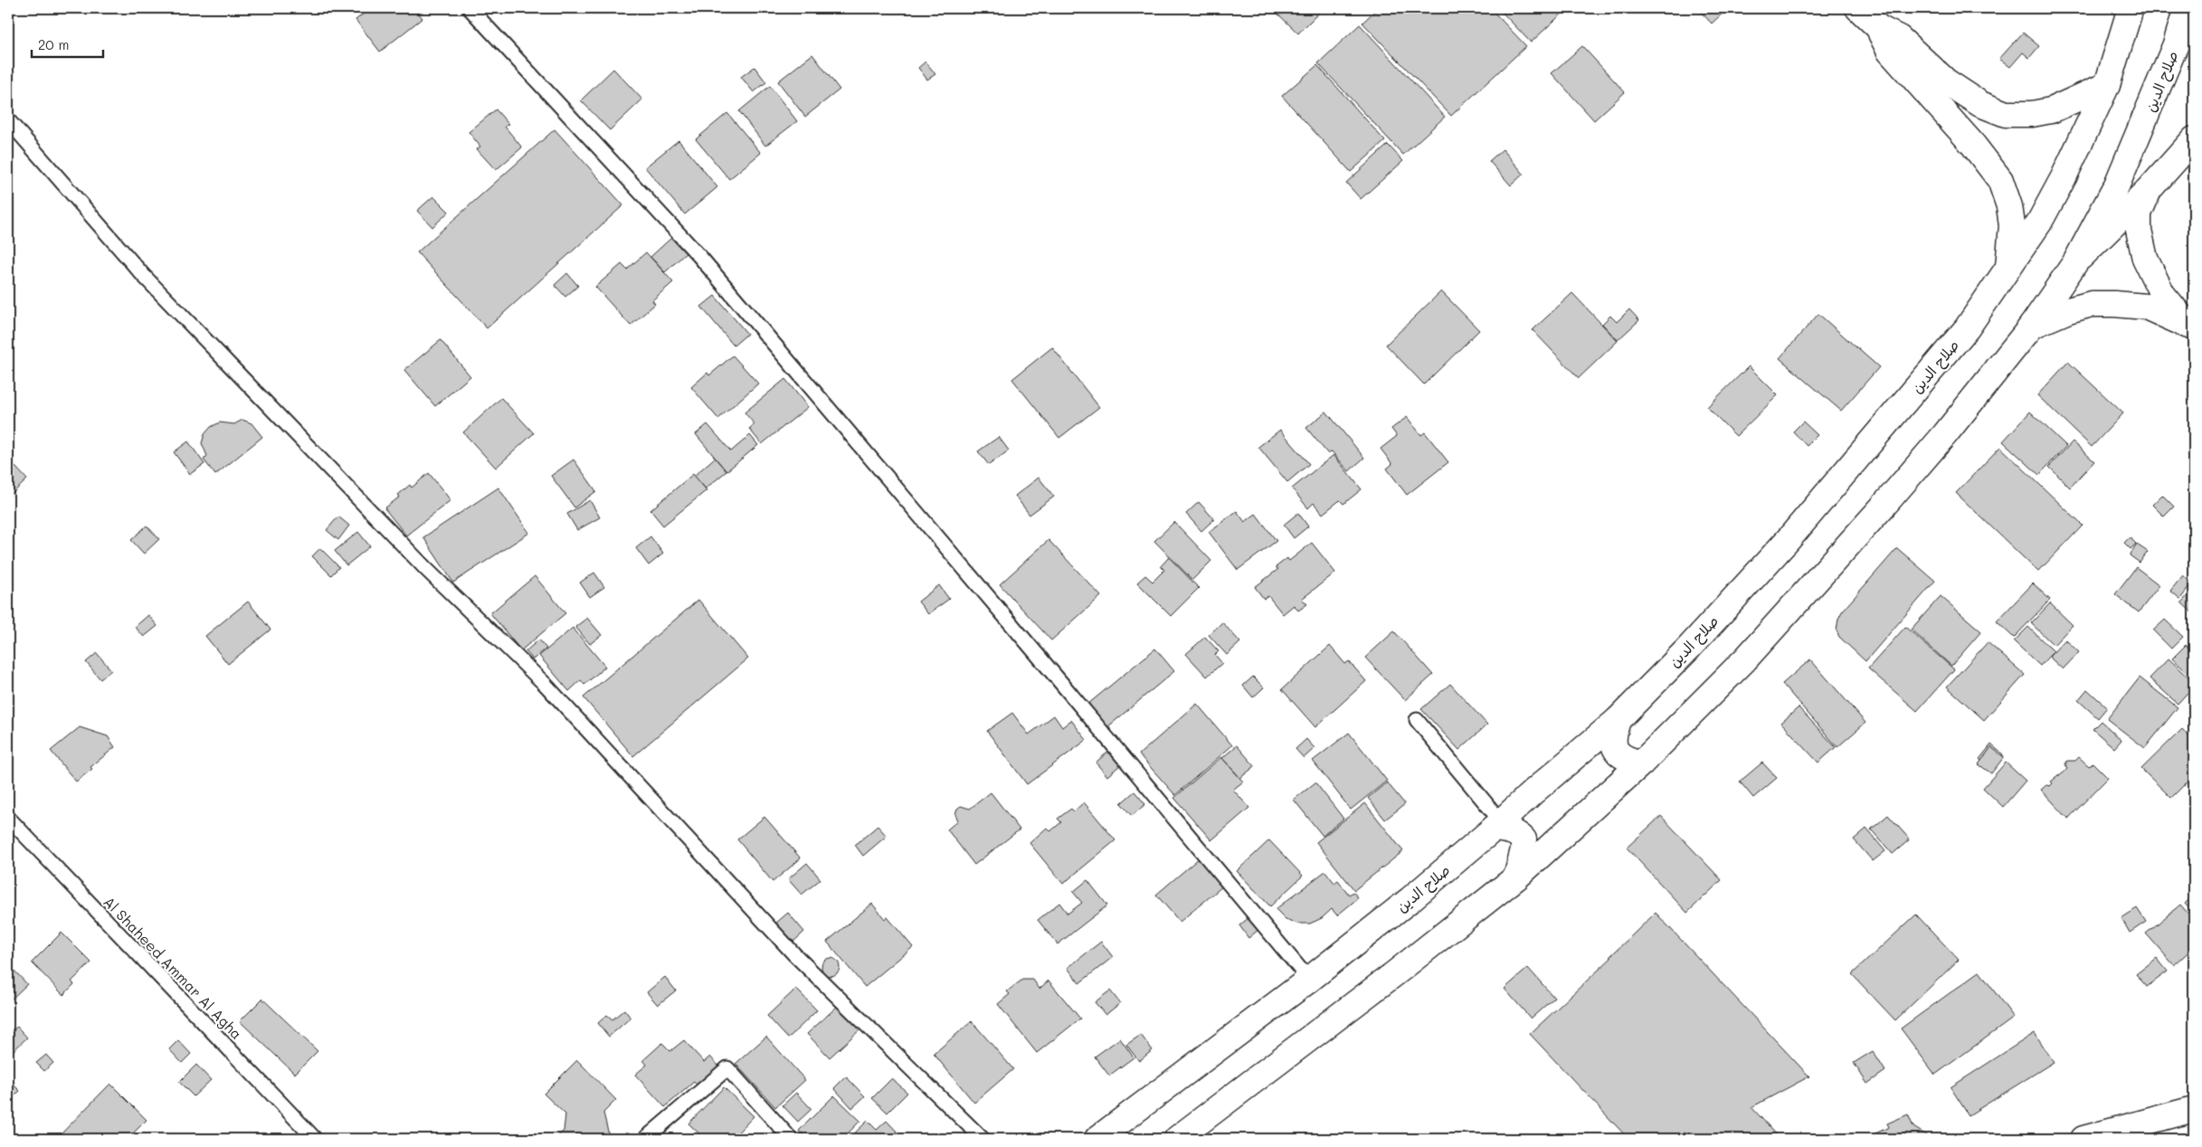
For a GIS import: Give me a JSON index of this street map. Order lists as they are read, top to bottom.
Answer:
{
  "streets": {
    "main road": ["صلاح الدين"],
    "lane": ["Al Shaheed Ammar Al Agha"]
  },
  "scale_bar": "20 m"
}
